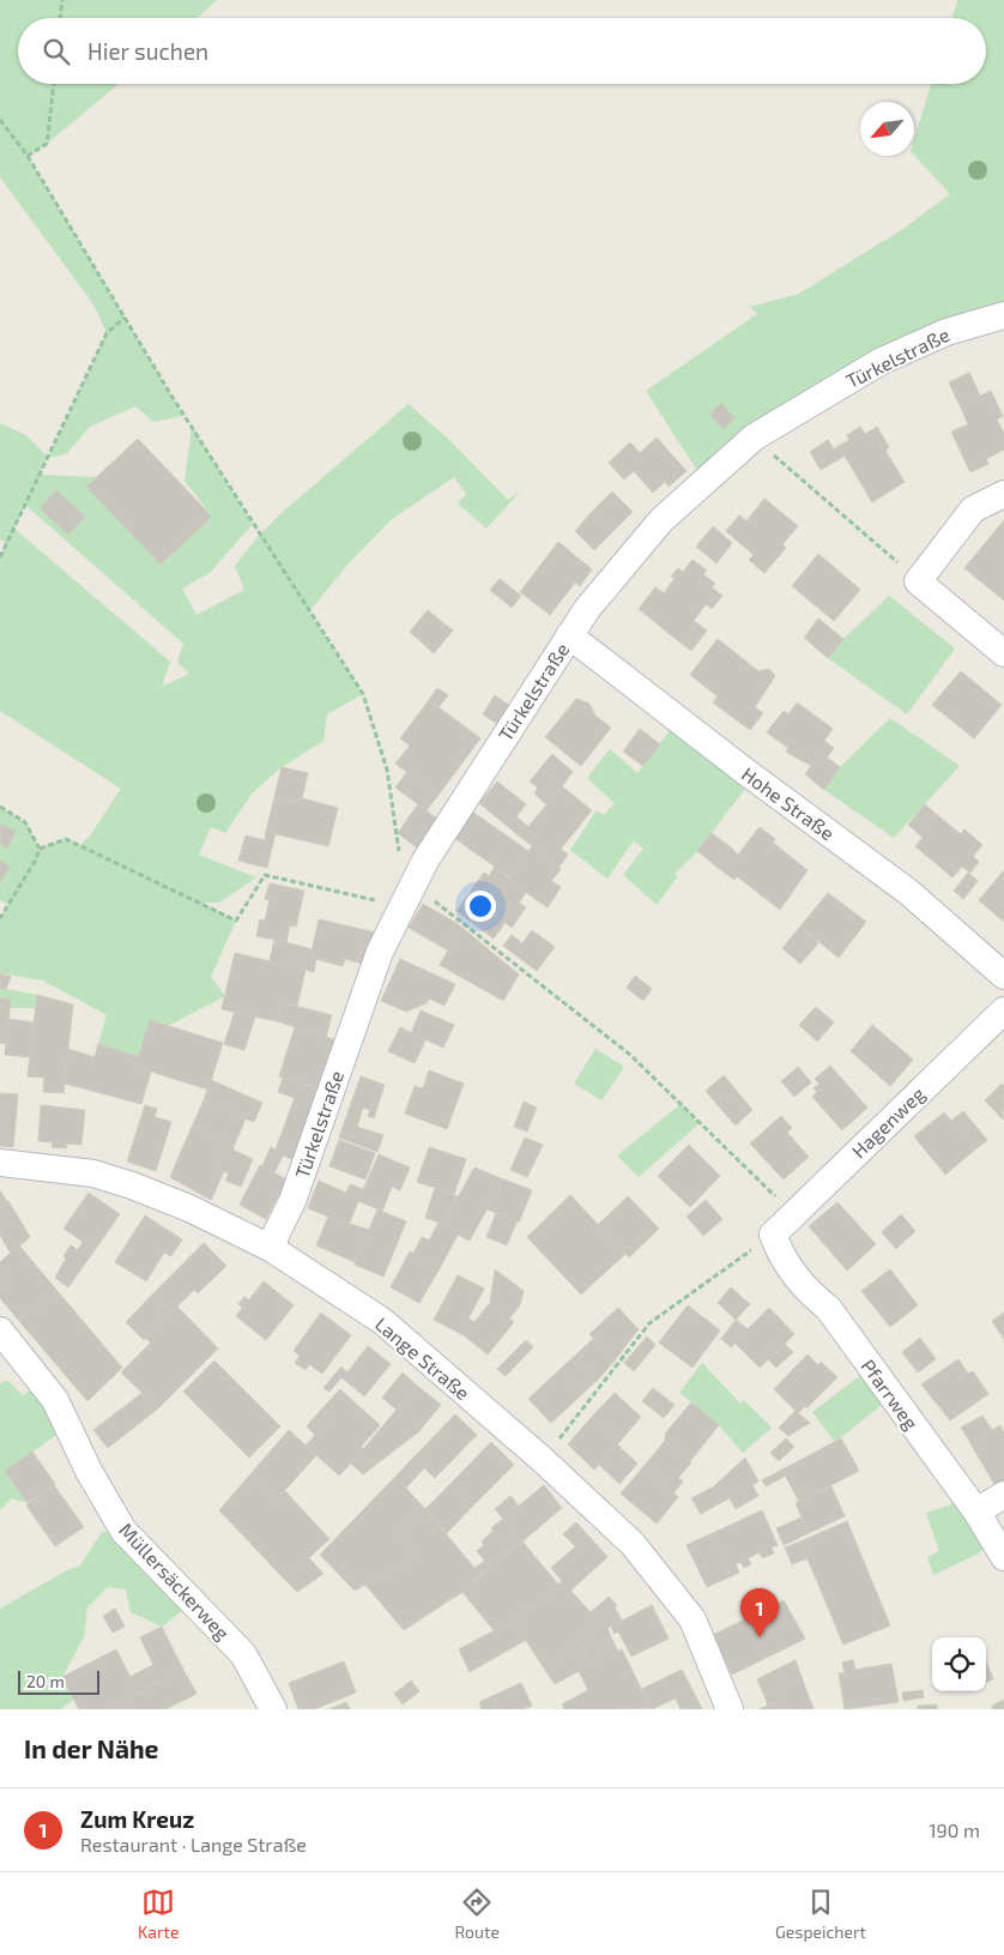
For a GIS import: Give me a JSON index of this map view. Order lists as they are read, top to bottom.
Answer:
{
  "streets": {
    "street": [
      "Türkelstraße",
      "Hohe Straße",
      "Hagenweg",
      "Lange Straße",
      "Pfarrweg",
      "Müllersäckerweg"
    ]
  },
  "crossings": [
    ["Türkelstraße", "Hohe Straße"],
    ["Türkelstraße", "Lange Straße"],
    ["Hagenweg", "Pfarrweg"]
  ],
  "scale_bar": "20 m",
  "north": "bottom left",
  "page": {
    "search": "Hier suchen",
    "pins": "1",
    "scale": "20 m",
    "heading": "In der Nähe",
    "list": [
      {
        "mark": "1",
        "name": "Zum Kreuz",
        "note": "Restaurant · Lange Straße",
        "value": "190 m"
      }
    ],
    "nav": ["Karte", "Route", "Gespeichert"]
  }
}
